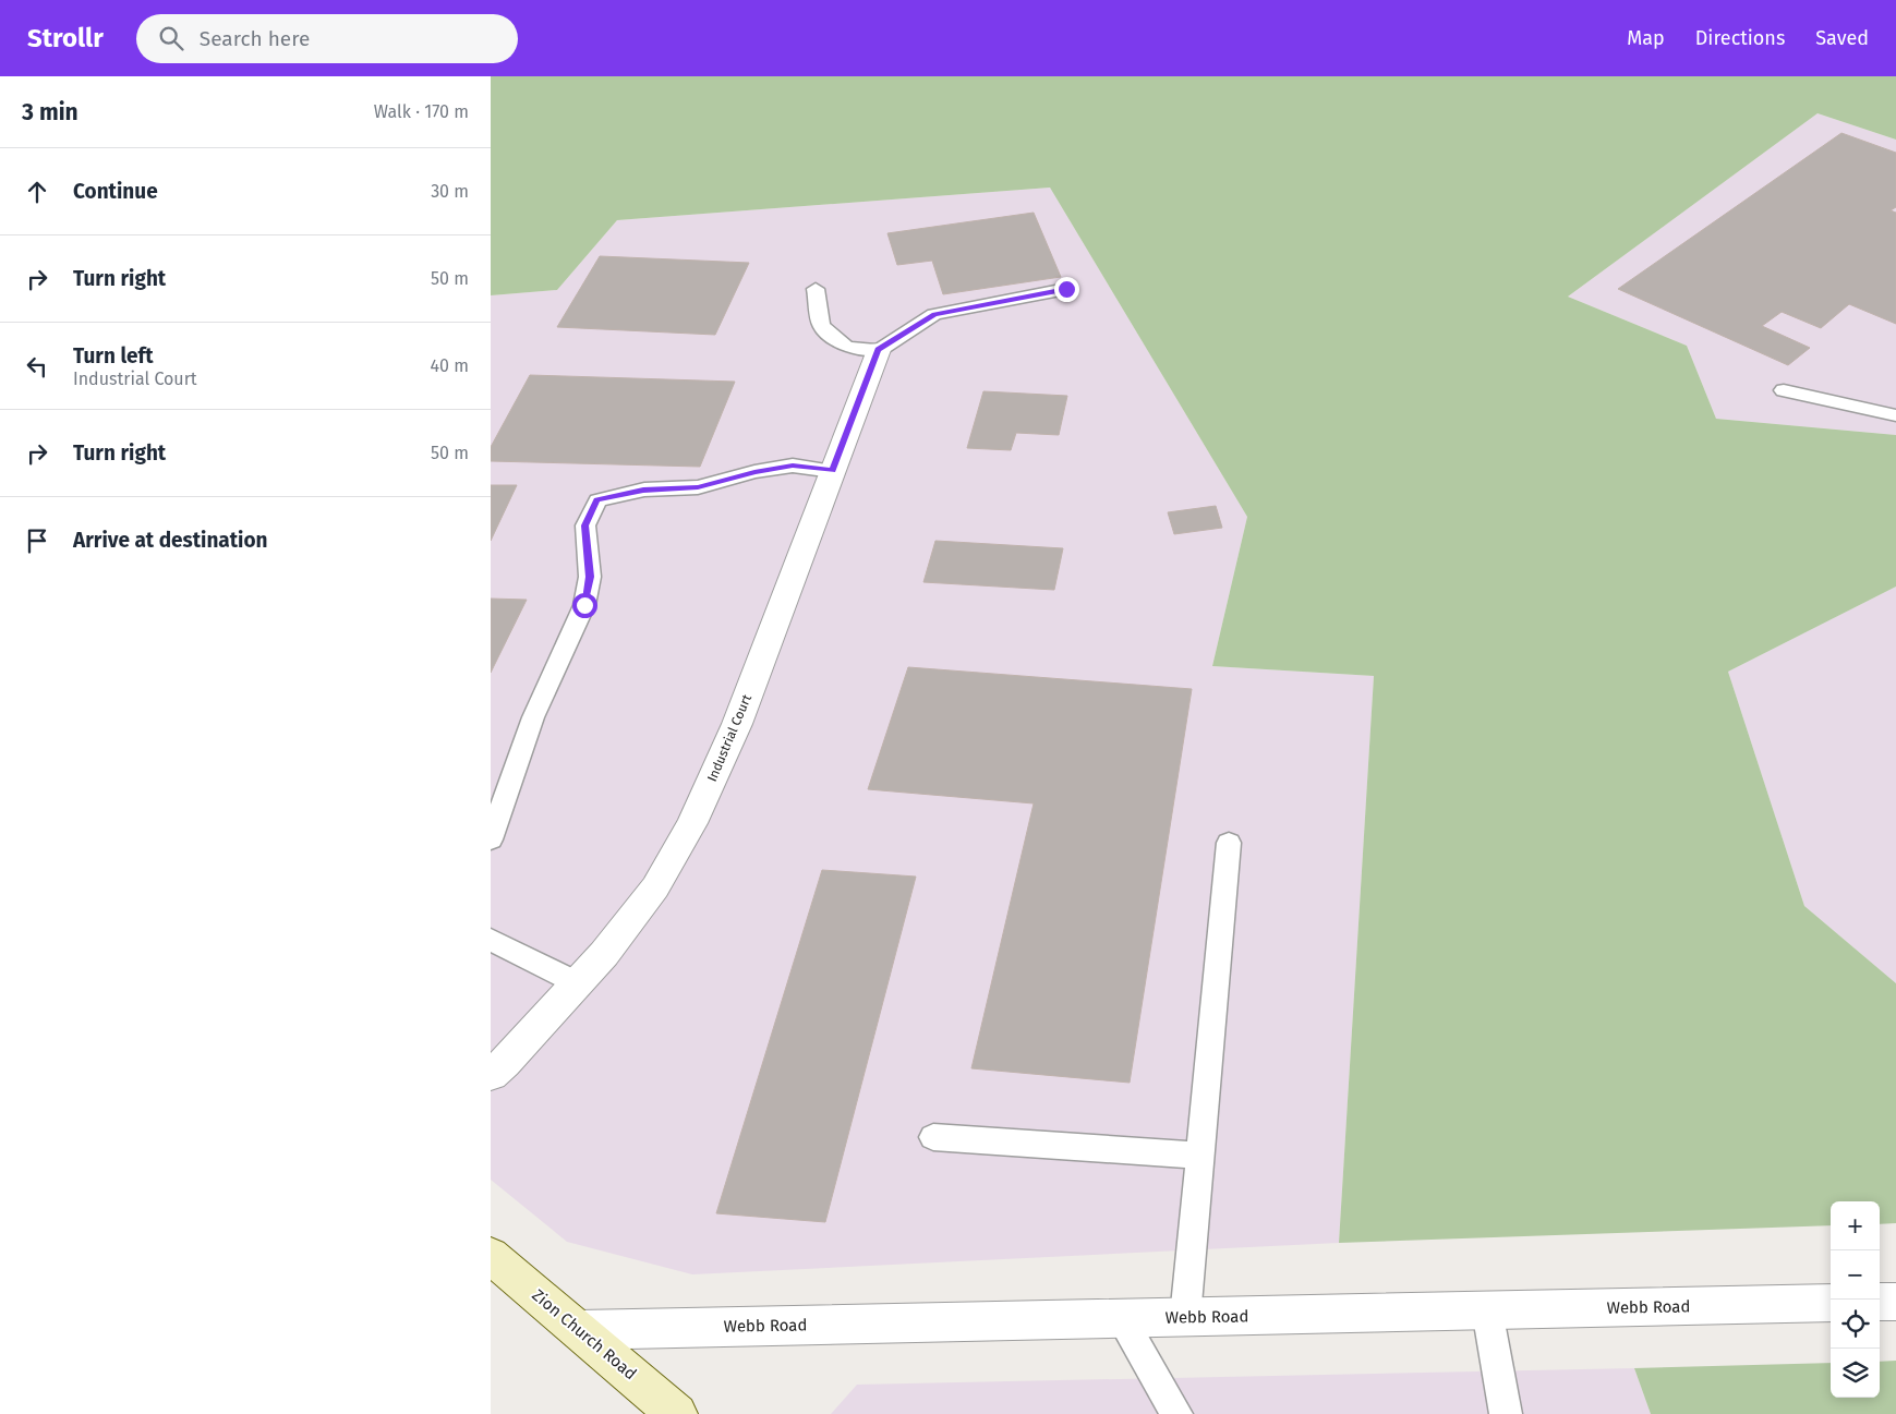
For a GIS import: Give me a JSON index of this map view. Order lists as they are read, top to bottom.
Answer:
{
  "streets": {
    "street": ["Industrial Court", "Webb Road", "Zion Church Road"]
  },
  "crossings": [
    ["Webb Road", "Zion Church Road"]
  ],
  "page": {
    "header": "Strollr",
    "search": "Search here",
    "nav": ["Map", "Directions", "Saved"],
    "heading": ["3 min", "Walk · 170 m"],
    "list": [
      ["Continue", "30 m"],
      ["Turn right", "50 m"],
      ["Turn left", "Industrial Court", "40 m"],
      ["Turn right", "50 m"],
      "Arrive at destination"
    ],
    "map_buttons": ["+", "−"]
  }
}
